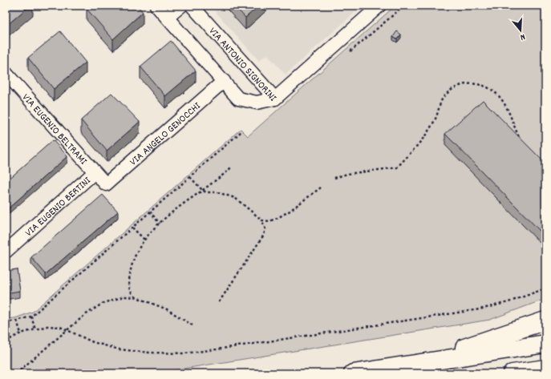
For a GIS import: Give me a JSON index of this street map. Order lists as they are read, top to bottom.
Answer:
{
  "streets": {
    "street": [
      "VIA ANTONIO SIGNORINI",
      "VIA EUGENIO BELTRAMI",
      "VIA ANGELO GENOCCHI",
      "VIA EUGENIO BERTINI"
    ]
  },
  "crossings": [
    ["VIA ANTONIO SIGNORINI", "VIA ANGELO GENOCCHI"],
    ["VIA EUGENIO BELTRAMI", "VIA ANGELO GENOCCHI"],
    ["VIA EUGENIO BELTRAMI", "VIA EUGENIO BERTINI"]
  ],
  "north": "bottom"
}
